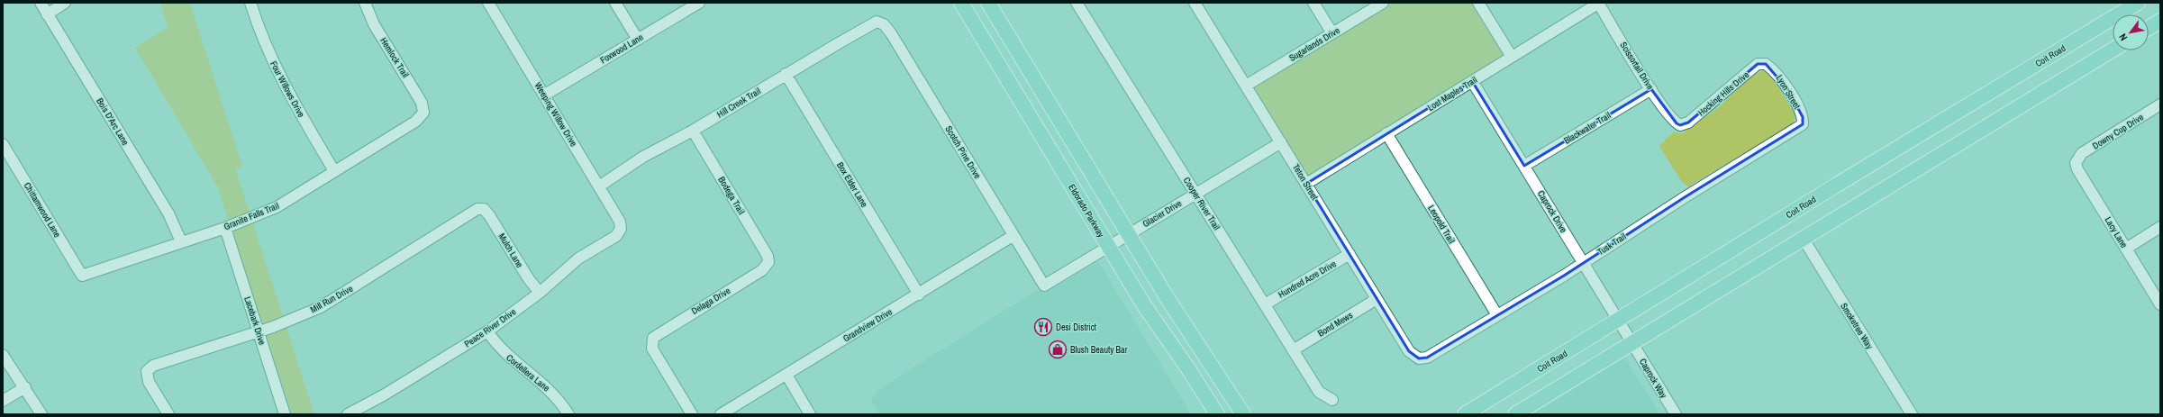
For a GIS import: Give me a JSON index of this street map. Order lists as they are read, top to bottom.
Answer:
{
  "streets": {
    "main road": ["Coit Road", "Eldorado Parkway"],
    "street": [
      "Sugarlands Drive",
      "Foxwood Lane",
      "Hemlock Trail",
      "Scissortail Drive",
      "Four Willows Drive",
      "Lyon Street",
      "Lost Maples Trail",
      "Hocking Hills Drive",
      "Hill Creek Trail",
      "Weeping Willow Drive",
      "Bois D'Arc Lane",
      "Blackwater Trail",
      "Downy Cup Drive",
      "Scotch Pine Drive",
      "Teton Street",
      "Box Elder Lane",
      "Bodega Trail",
      "Cooper River Trail",
      "Chittamwood Lane",
      "Caprock Drive",
      "Glacier Drive",
      "Granite Falls Trail",
      "Leopold Trail",
      "Lacy Lane",
      "Tusk Trail",
      "Mulch Lane",
      "Hundred Acre Drive",
      "Mill Run Drive",
      "Delaga Drive",
      "Lacebark Drive",
      "Bond Mews",
      "Grandview Drive",
      "Smoketree Way",
      "Peace River Drive",
      "Cordellera Lane",
      "Caprock Way"
    ]
  },
  "crossings": [
    ["Sugarlands Drive", "Teton Street"],
    ["Foxwood Lane", "Weeping Willow Drive"],
    ["Coit Road", "Caprock Drive"],
    ["Hemlock Trail", "Granite Falls Trail"],
    ["Scissortail Drive", "Lost Maples Trail"],
    ["Scissortail Drive", "Hocking Hills Drive"],
    ["Scissortail Drive", "Blackwater Trail"],
    ["Four Willows Drive", "Granite Falls Trail"],
    ["Lyon Street", "Hocking Hills Drive"],
    ["Lyon Street", "Tusk Trail"],
    ["Lost Maples Trail", "Teton Street"],
    ["Lost Maples Trail", "Caprock Drive"],
    ["Lost Maples Trail", "Leopold Trail"],
    ["Hill Creek Trail", "Weeping Willow Drive"],
    ["Hill Creek Trail", "Scotch Pine Drive"],
    ["Hill Creek Trail", "Box Elder Lane"],
    ["Hill Creek Trail", "Bodega Trail"],
    ["Weeping Willow Drive", "Peace River Drive"],
    ["Bois D'Arc Lane", "Granite Falls Trail"],
    ["Blackwater Trail", "Caprock Drive"],
    ["Downy Cup Drive", "Lacy Lane"],
    ["Scotch Pine Drive", "Glacier Drive"],
    ["Scotch Pine Drive", "Grandview Drive"],
    ["Teton Street", "Glacier Drive"],
    ["Teton Street", "Tusk Trail"],
    ["Teton Street", "Hundred Acre Drive"],
    ["Teton Street", "Bond Mews"],
    ["Box Elder Lane", "Grandview Drive"],
    ["Bodega Trail", "Delaga Drive"],
    ["Cooper River Trail", "Glacier Drive"],
    ["Cooper River Trail", "Hundred Acre Drive"],
    ["Cooper River Trail", "Bond Mews"],
    ["Chittamwood Lane", "Granite Falls Trail"],
    ["Eldorado Parkway", "Glacier Drive"],
    ["Caprock Drive", "Tusk Trail"],
    ["Caprock Drive", "Caprock Way"],
    ["Granite Falls Trail", "Lacebark Drive"],
    ["Leopold Trail", "Tusk Trail"],
    ["Mulch Lane", "Mill Run Drive"],
    ["Mulch Lane", "Peace River Drive"],
    ["Mill Run Drive", "Lacebark Drive"],
    ["Peace River Drive", "Cordellera Lane"]
  ],
  "places": {
    "restaurant": ["Desi District"],
    "shop": ["Blush Beauty Bar"]
  },
  "north": "bottom left"
}
